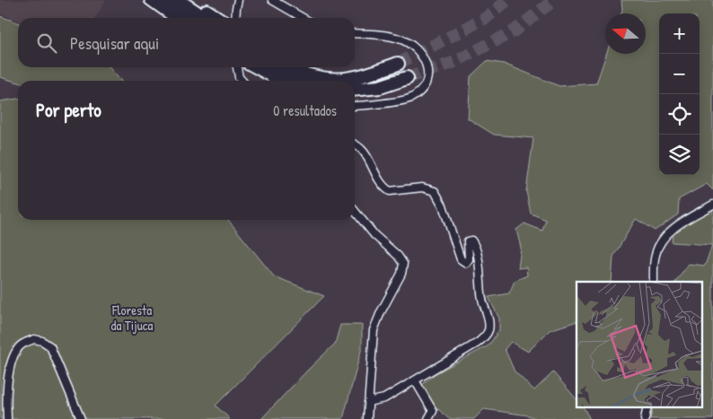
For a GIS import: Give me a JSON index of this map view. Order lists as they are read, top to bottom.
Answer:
{
  "parks": ["Floresta da Tijuca"],
  "north": "left",
  "page": {
    "map_buttons": ["+", "−"],
    "search": "Pesquisar aqui",
    "heading": ["Por perto", "0 resultados"]
  }
}
